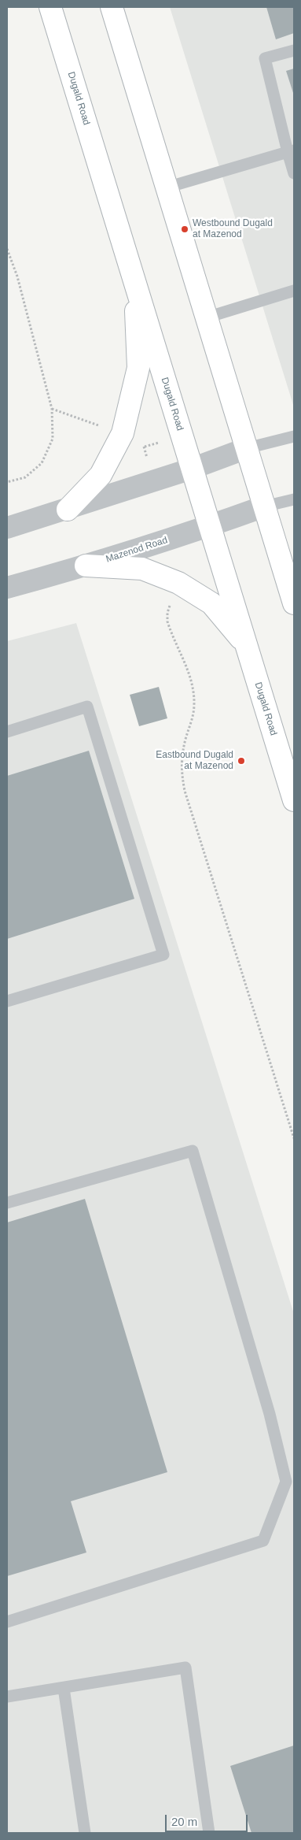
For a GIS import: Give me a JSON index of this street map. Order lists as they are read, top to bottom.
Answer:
{
  "streets": {
    "main road": ["Dugald Road"],
    "street": ["Mazenod Road"]
  },
  "crossings": [
    ["Dugald Road", "Mazenod Road"]
  ],
  "places": ["Westbound Dugald at Mazenod", "Eastbound Dugald at Mazenod"],
  "scale_bar": "20 m"
}
